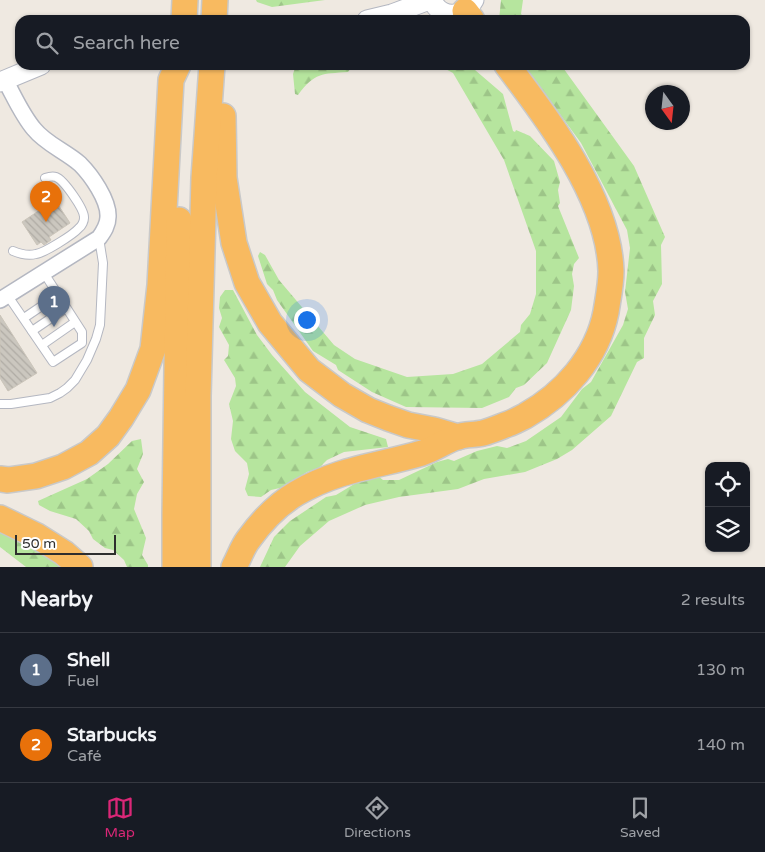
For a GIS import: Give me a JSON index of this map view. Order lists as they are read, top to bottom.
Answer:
{
  "scale_bar": "50 m",
  "north": "bottom",
  "page": {
    "search": "Search here",
    "pins": ["2", "1"],
    "scale": "50 m",
    "heading": ["Nearby", "2 results"],
    "list": [
      {
        "mark": "1",
        "name": "Shell",
        "note": "Fuel",
        "value": "130 m"
      },
      {
        "mark": "2",
        "name": "Starbucks",
        "note": "Café",
        "value": "140 m"
      }
    ],
    "nav": ["Map", "Directions", "Saved"]
  }
}
